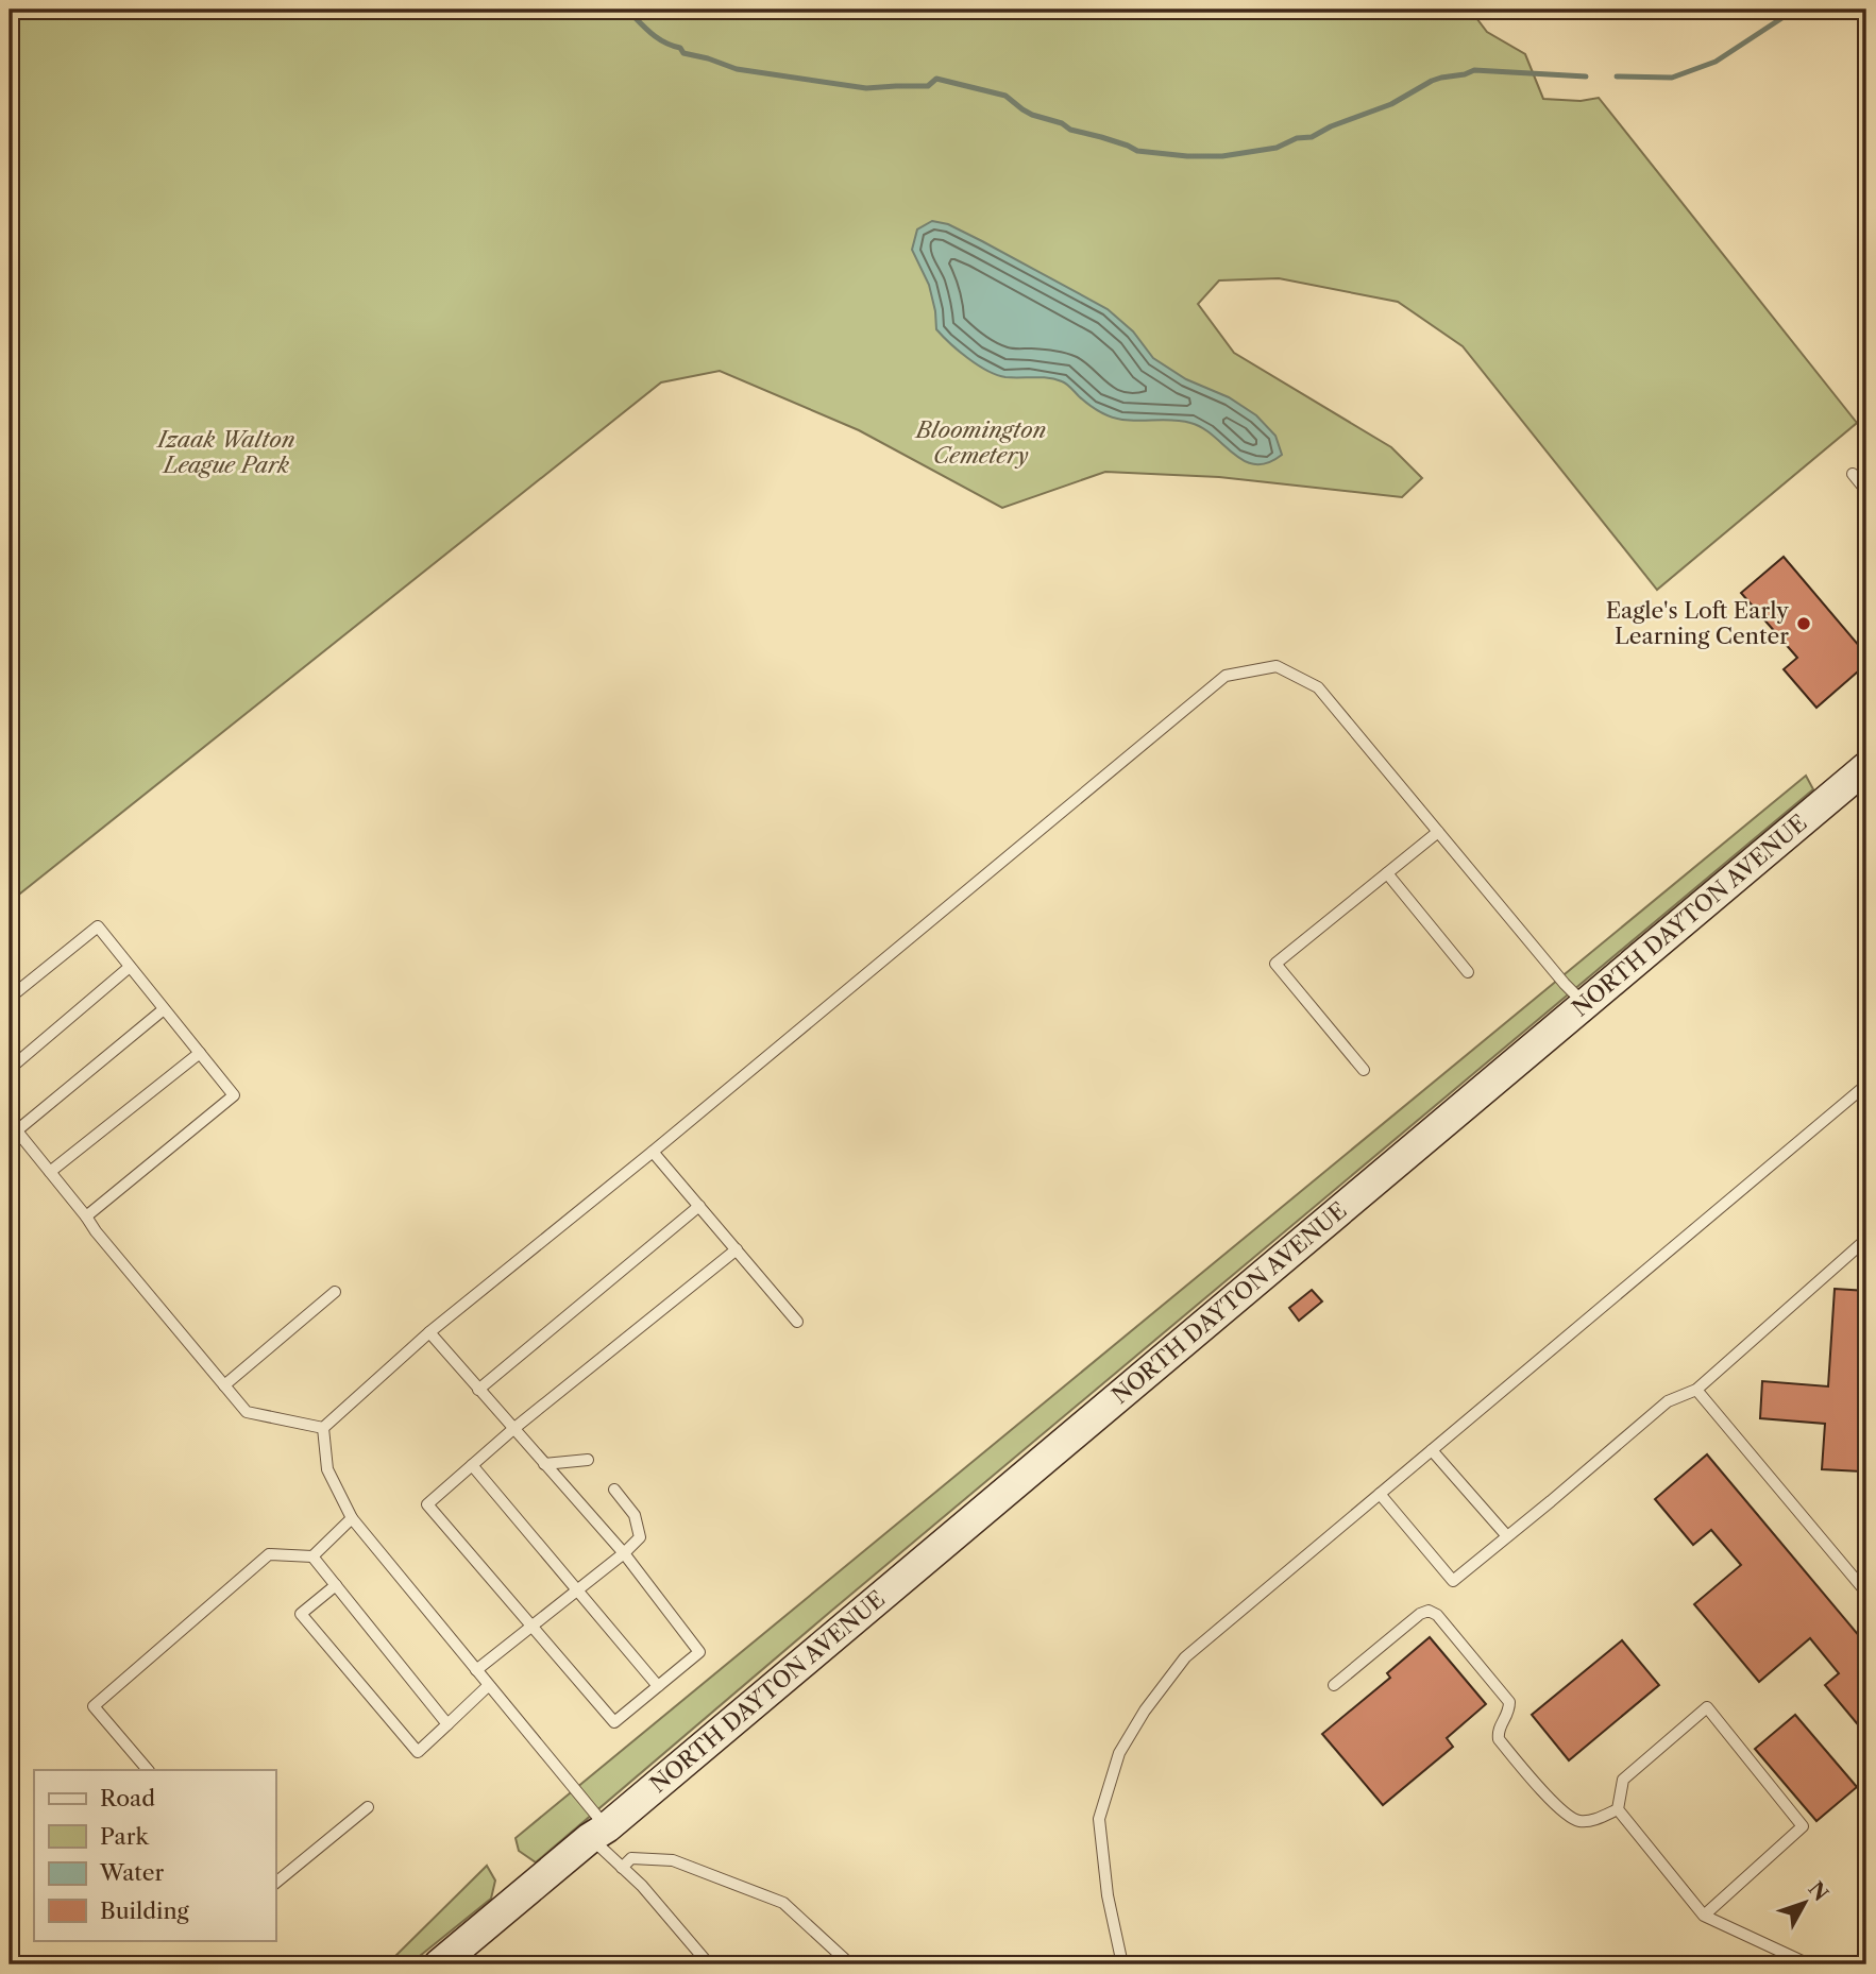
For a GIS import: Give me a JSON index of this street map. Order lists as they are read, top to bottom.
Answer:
{
  "streets": {
    "main road": ["NORTH DAYTON AVENUE"]
  },
  "parks": ["Bloomington Cemetery", "Izaak Walton League Park"],
  "places": ["Eagle's Loft Early Learning Center"],
  "legend": [
    "Road",
    "Park",
    "Water",
    "Building"
  ],
  "north": "top right"
}
